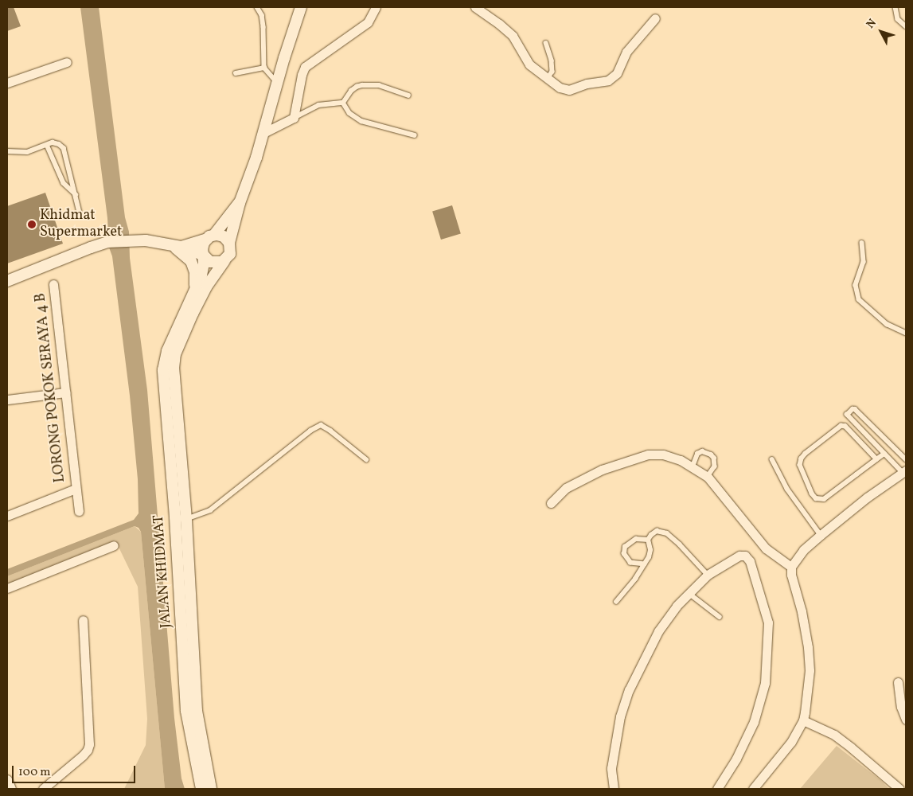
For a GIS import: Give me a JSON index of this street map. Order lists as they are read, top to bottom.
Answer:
{
  "streets": {
    "street": ["LORONG POKOK SERAYA 4 B", "JALAN KHIDMAT"]
  },
  "places": ["Khidmat Supermarket"],
  "scale_bar": "100 m",
  "north": "top left"
}
